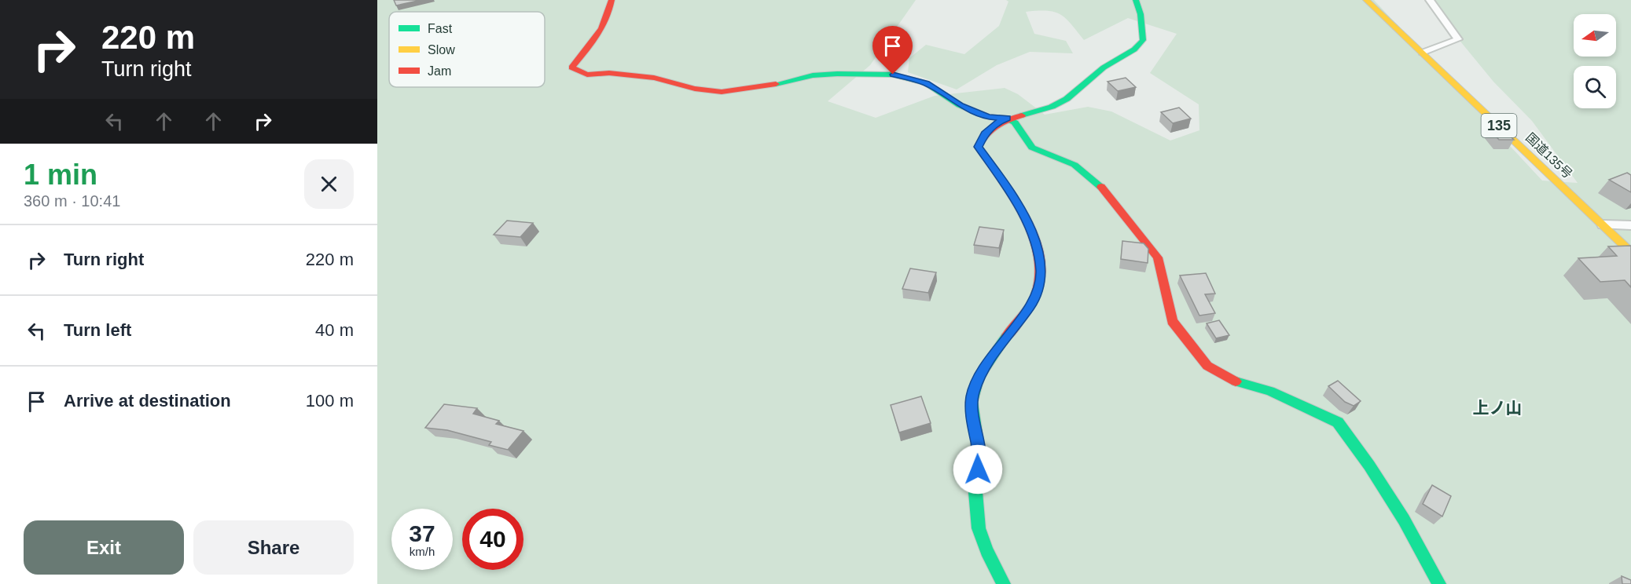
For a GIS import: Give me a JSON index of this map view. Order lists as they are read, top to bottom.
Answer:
{
  "streets": {
    "main road": ["135", "国道135号"]
  },
  "districts": ["上ノ山"],
  "legend": ["Fast", "Slow", "Jam"],
  "north": "left",
  "page": {
    "turn": ["220 m", "Turn right"],
    "heading": ["1 min", "360 m · 10:41"],
    "list": [
      {
        "name": "Turn right",
        "value": "220 m"
      },
      {
        "name": "Turn left",
        "value": "40 m"
      },
      {
        "name": "Arrive at destination",
        "value": "100 m"
      }
    ],
    "speed": "37 km/h",
    "limit": "40",
    "buttons": ["Exit", "Share"]
  }
}
